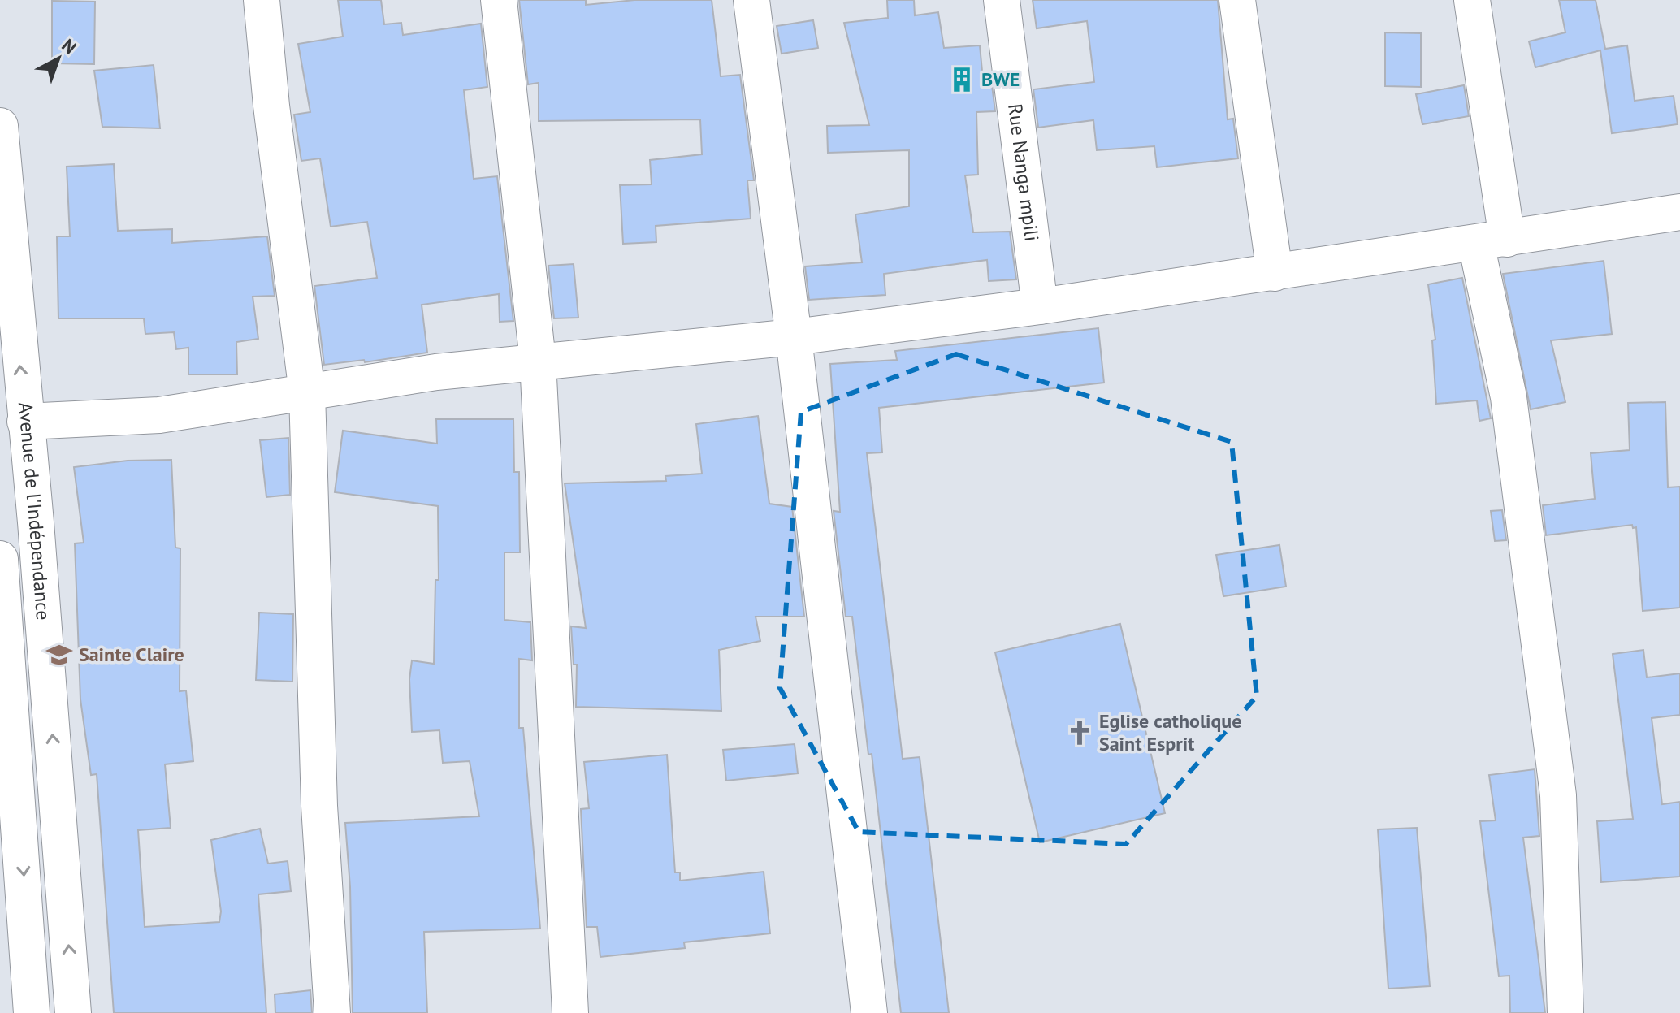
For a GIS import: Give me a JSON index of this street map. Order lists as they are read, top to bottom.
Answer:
{
  "streets": {
    "street": ["Rue Nanga mpili", "Avenue de l'Indépendance"]
  },
  "places": {
    "building": ["BWE"],
    "school or university": ["Sainte Claire"],
    "church": ["Eglise catholique Saint Esprit"]
  },
  "north": "top right"
}
